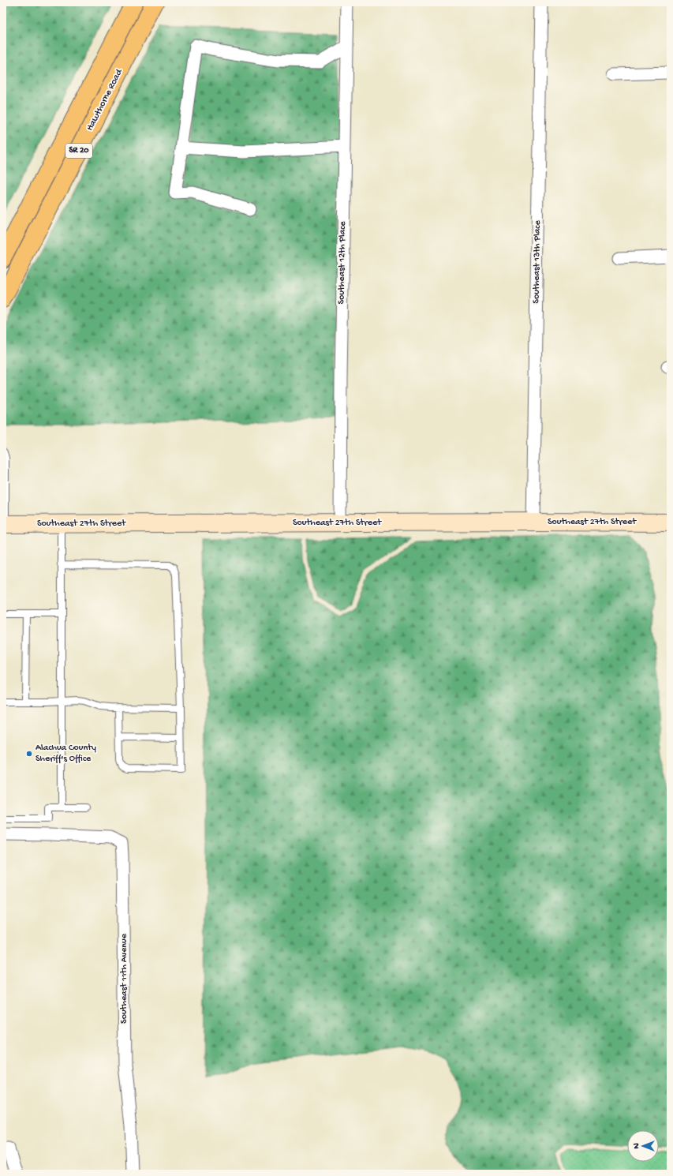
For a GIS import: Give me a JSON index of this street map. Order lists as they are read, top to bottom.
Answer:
{
  "streets": {
    "highway": ["Hawthorne Road", "SR 20"],
    "street": [
      "Southeast 13th Place",
      "Southeast 12th Place",
      "Southeast 27th Street",
      "Southeast 11th Avenue"
    ]
  },
  "crossings": [
    ["Southeast 13th Place", "Southeast 27th Street"],
    ["Southeast 12th Place", "Southeast 27th Street"]
  ],
  "places": ["Alachua County Sheriff's Office"],
  "north": "left"
}
